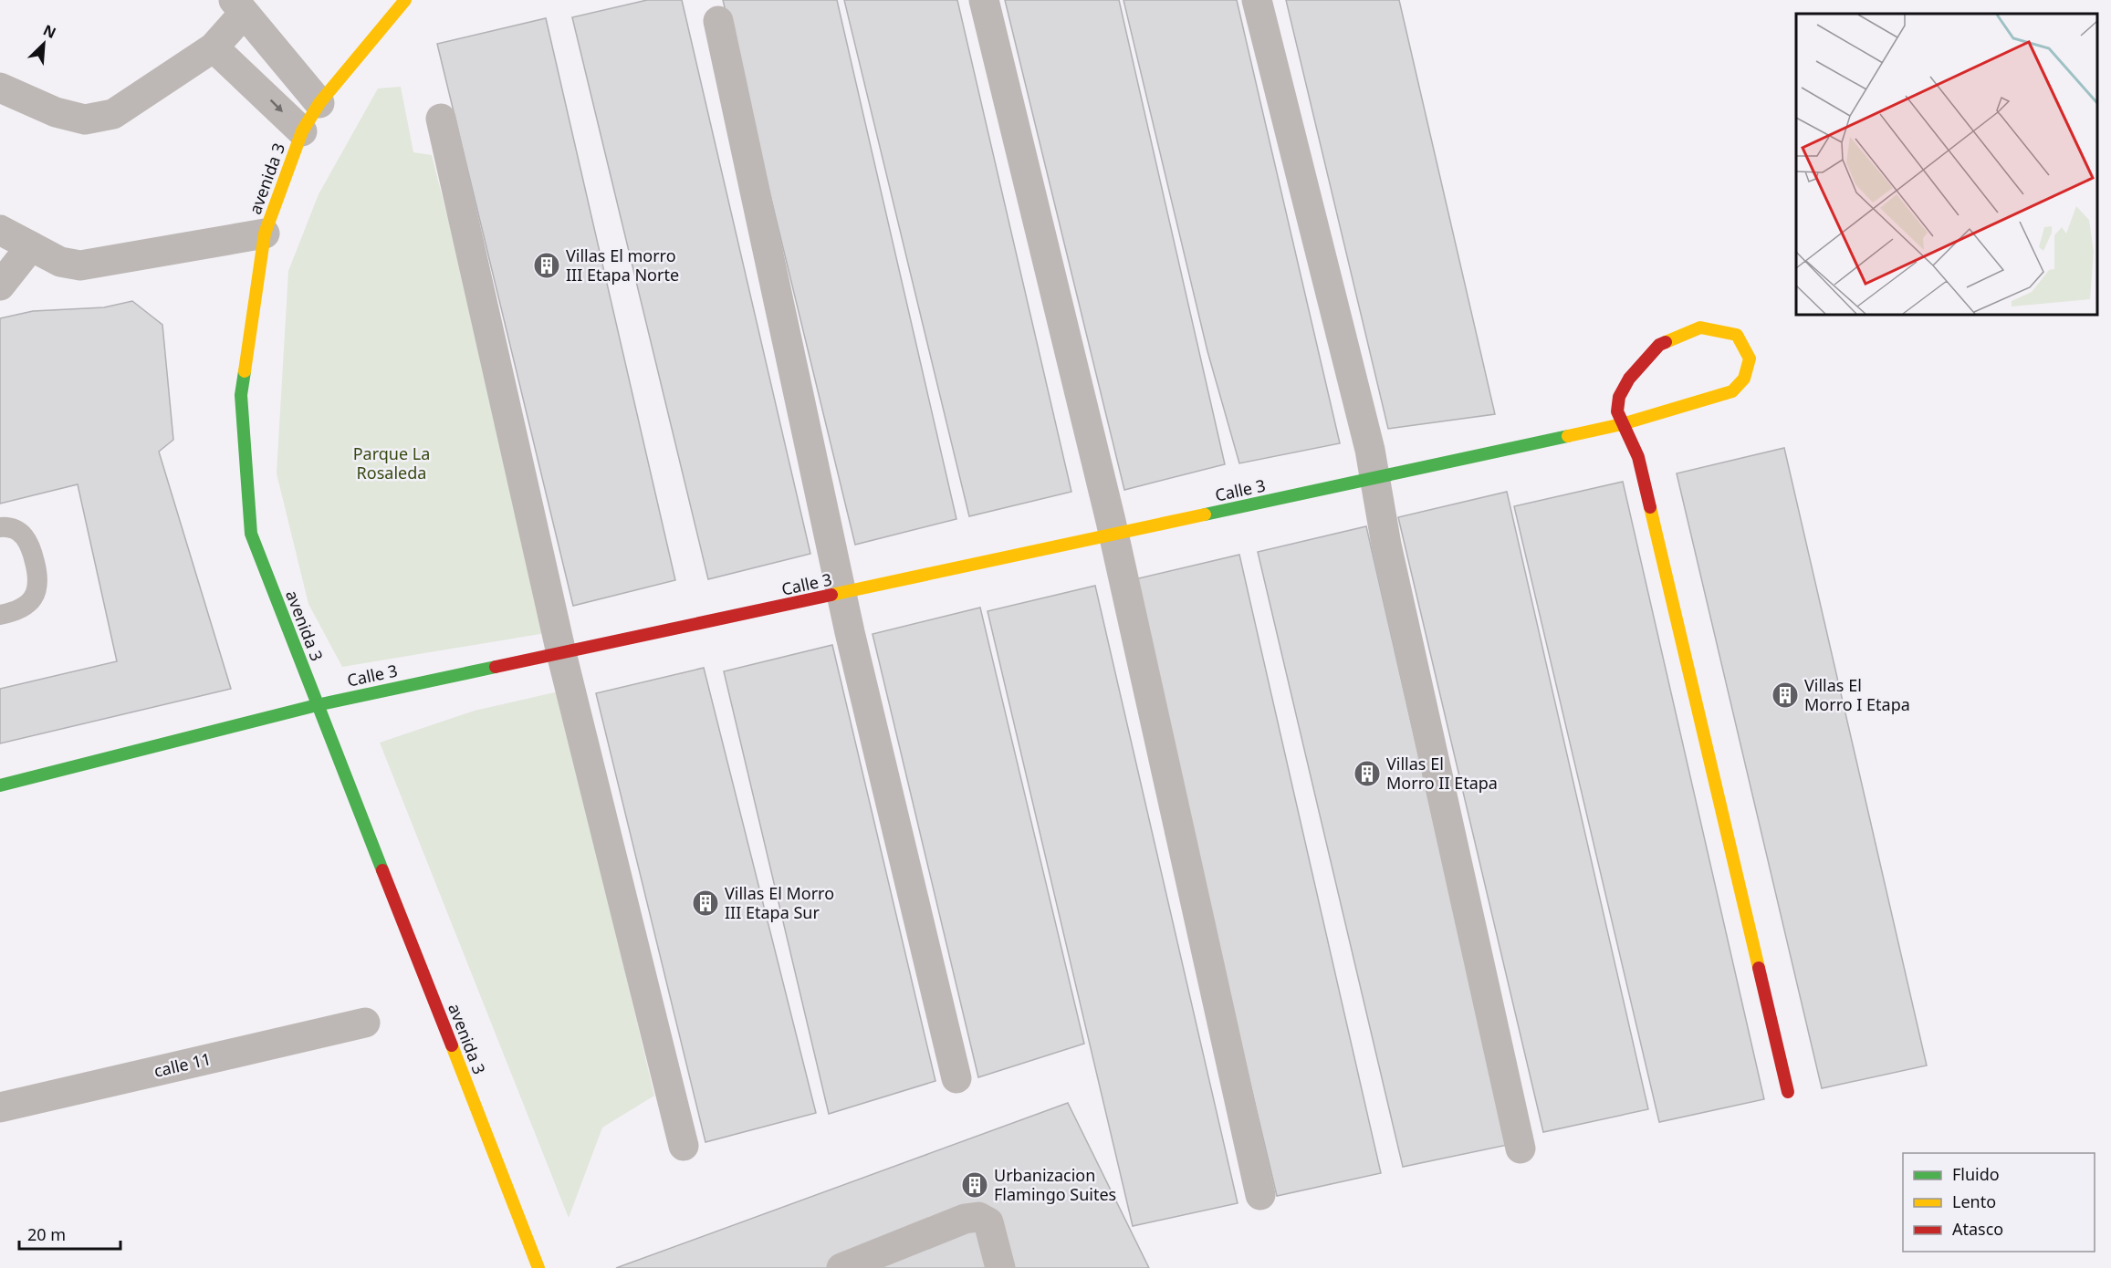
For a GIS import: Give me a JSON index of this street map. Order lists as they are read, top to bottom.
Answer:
{
  "streets": {
    "street": ["avenida 3", "Calle 3", "calle 11"]
  },
  "crossings": [
    ["avenida 3", "Calle 3"]
  ],
  "parks": ["Parque La Rosaleda"],
  "places": {
    "building": [
      "Villas El morro III Etapa Norte",
      "Villas El Morro I Etapa",
      "Villas El Morro II Etapa",
      "Villas El Morro III Etapa Sur",
      "Urbanizacion Flamingo Suites"
    ]
  },
  "legend": ["Fluido", "Lento", "Atasco"],
  "scale_bar": "20 m",
  "north": "top right"
}
